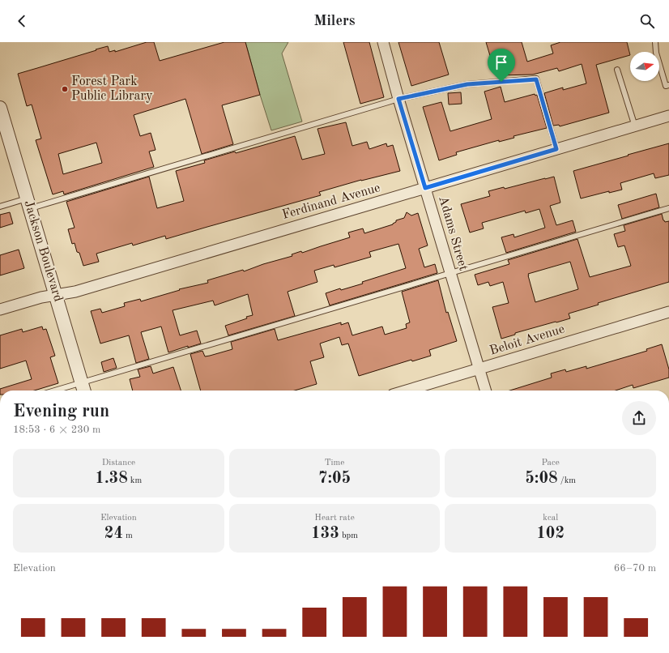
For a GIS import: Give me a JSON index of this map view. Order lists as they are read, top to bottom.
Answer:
{
  "streets": {
    "street": [
      "Ferdinand Avenue",
      "Adams Street",
      "Jackson Boulevard",
      "Beloit Avenue"
    ]
  },
  "crossings": [
    ["Ferdinand Avenue", "Adams Street"],
    ["Ferdinand Avenue", "Jackson Boulevard"],
    ["Adams Street", "Beloit Avenue"]
  ],
  "places": ["Forest Park Public Library"],
  "north": "right",
  "page": {
    "header": "Milers",
    "heading": ["Evening run", "18:53 · 6 × 230 m"],
    "stats": [
      ["Distance", "1.38 km"],
      ["Time", "7:05"],
      ["Pace", "5:08 /km"],
      ["Elevation", "24 m"],
      ["Heart rate", "133 bpm"],
      ["kcal", "102"]
    ],
    "chart": ["Elevation", "66–70 m"]
  }
}
